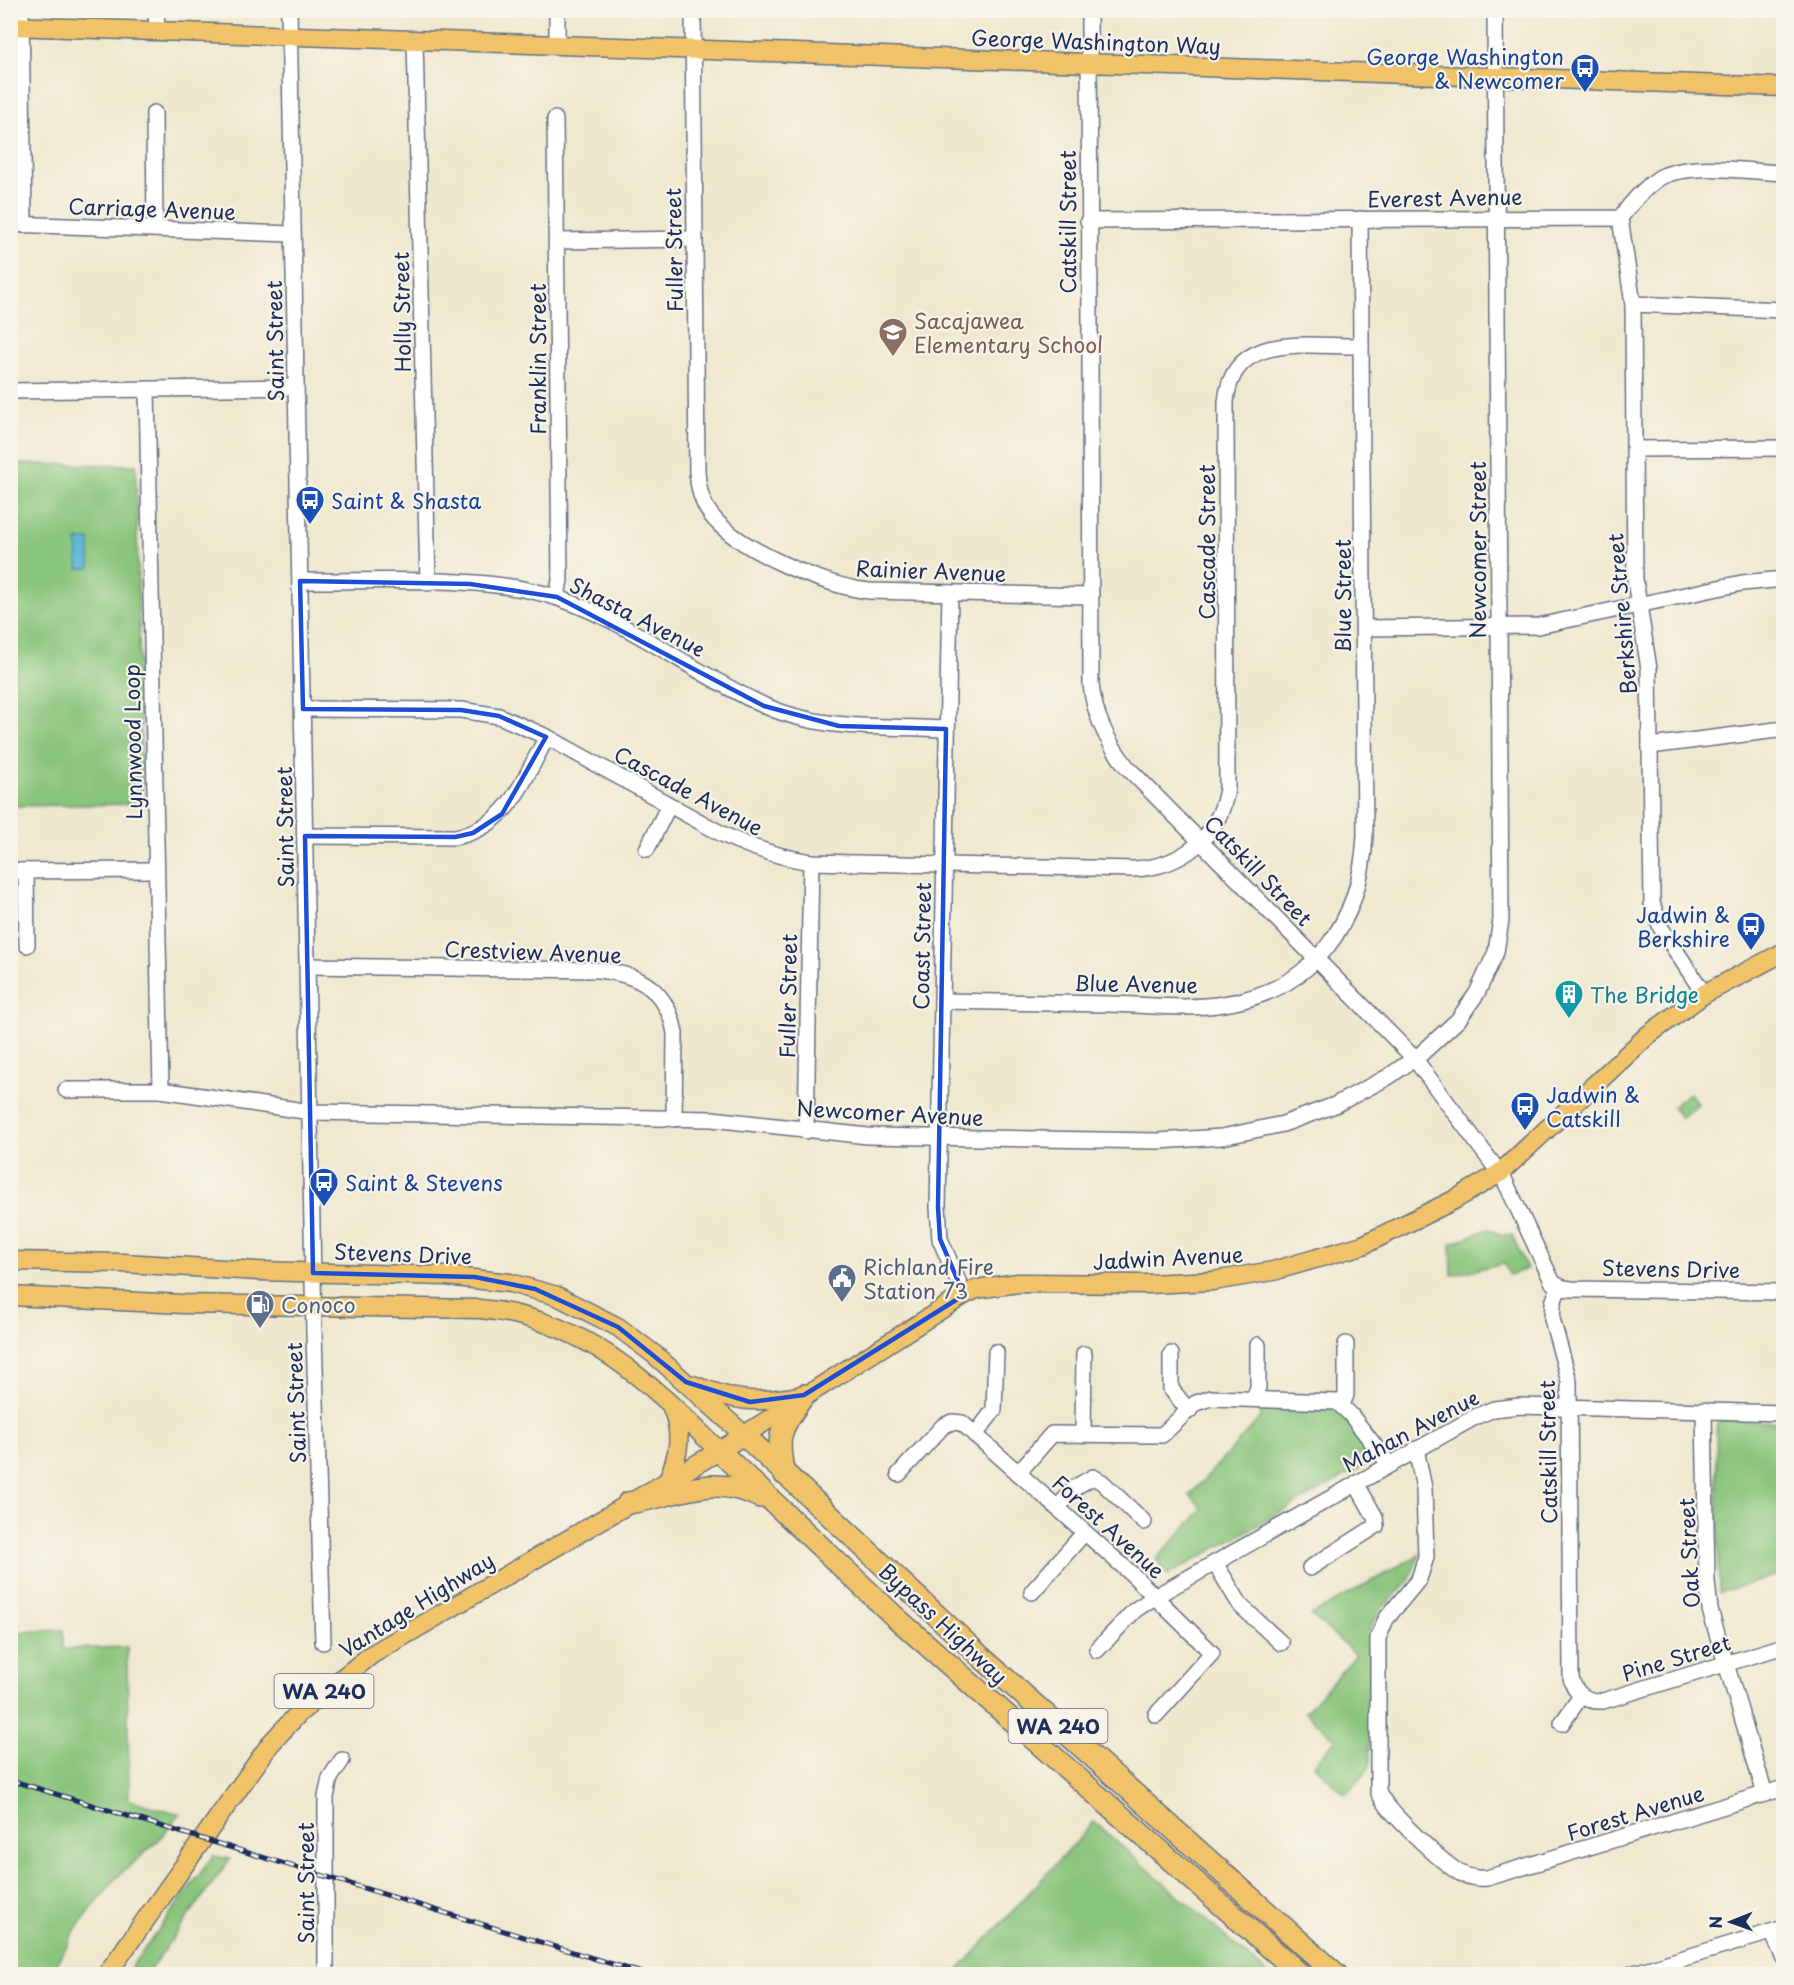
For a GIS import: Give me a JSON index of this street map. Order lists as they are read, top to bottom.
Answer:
{
  "streets": {
    "highway": ["Bypass Highway", "WA 240"],
    "main road": [
      "George Washington Way",
      "Stevens Drive",
      "Jadwin Avenue",
      "Vantage Highway"
    ],
    "street": [
      "Everest Avenue",
      "Carriage Avenue",
      "Catskill Street",
      "Fuller Street",
      "Holly Street",
      "Saint Street",
      "Franklin Street",
      "Cascade Street",
      "Newcomer Street",
      "Rainier Avenue",
      "Blue Street",
      "Berkshire Street",
      "Shasta Avenue",
      "Lynnwood Loop",
      "Cascade Avenue",
      "Coast Street",
      "Crestview Avenue",
      "Blue Avenue",
      "Newcomer Avenue",
      "Mahan Avenue",
      "Forest Avenue",
      "Oak Street",
      "Pine Street"
    ]
  },
  "crossings": [
    ["George Washington Way", "Catskill Street"],
    ["George Washington Way", "Fuller Street"],
    ["George Washington Way", "Holly Street"],
    ["George Washington Way", "Saint Street"],
    ["George Washington Way", "Newcomer Street"],
    ["Everest Avenue", "Catskill Street"],
    ["Everest Avenue", "Newcomer Street"],
    ["Everest Avenue", "Blue Street"],
    ["Everest Avenue", "Berkshire Street"],
    ["Carriage Avenue", "Saint Street"],
    ["Catskill Street", "Cascade Street"],
    ["Catskill Street", "Newcomer Street"],
    ["Catskill Street", "Rainier Avenue"],
    ["Catskill Street", "Blue Street"],
    ["Catskill Street", "Cascade Avenue"],
    ["Catskill Street", "Blue Avenue"],
    ["Catskill Street", "Newcomer Avenue"],
    ["Catskill Street", "Stevens Drive"],
    ["Catskill Street", "Jadwin Avenue"],
    ["Catskill Street", "Mahan Avenue"],
    ["Catskill Street", "Pine Street"],
    ["Fuller Street", "Rainier Avenue"],
    ["Fuller Street", "Cascade Avenue"],
    ["Fuller Street", "Newcomer Avenue"],
    ["Holly Street", "Shasta Avenue"],
    ["Saint Street", "Shasta Avenue"],
    ["Saint Street", "Cascade Avenue"],
    ["Saint Street", "Crestview Avenue"],
    ["Saint Street", "Newcomer Avenue"],
    ["Saint Street", "Stevens Drive"],
    ["Franklin Street", "Shasta Avenue"],
    ["Cascade Street", "Blue Street"],
    ["Cascade Street", "Cascade Avenue"],
    ["Newcomer Street", "Newcomer Avenue"],
    ["Rainier Avenue", "Coast Street"],
    ["Blue Street", "Blue Avenue"],
    ["Berkshire Street", "Jadwin Avenue"],
    ["Shasta Avenue", "Coast Street"],
    ["Cascade Avenue", "Coast Street"],
    ["Coast Street", "Blue Avenue"],
    ["Coast Street", "Newcomer Avenue"],
    ["Coast Street", "Jadwin Avenue"],
    ["Crestview Avenue", "Newcomer Avenue"],
    ["Stevens Drive", "Jadwin Avenue"],
    ["Stevens Drive", "Bypass Highway"],
    ["Jadwin Avenue", "Vantage Highway"],
    ["Jadwin Avenue", "Bypass Highway"],
    ["Mahan Avenue", "Forest Avenue"],
    ["Mahan Avenue", "Oak Street"],
    ["Forest Avenue", "Oak Street"],
    ["Oak Street", "Pine Street"],
    ["Vantage Highway", "Bypass Highway"],
    ["Vantage Highway", "WA 240"],
    ["Bypass Highway", "WA 240"]
  ],
  "places": {
    "bus stop": [
      "George Washington & Newcomer",
      "Saint & Shasta",
      "Jadwin & Berkshire",
      "Jadwin & Catskill",
      "Saint & Stevens"
    ],
    "school or university": ["Sacajawea Elementary School"],
    "building": ["The Bridge"],
    "public building": ["Richland Fire Station 73"],
    "fuel station": ["Conoco"]
  },
  "north": "left"
}
